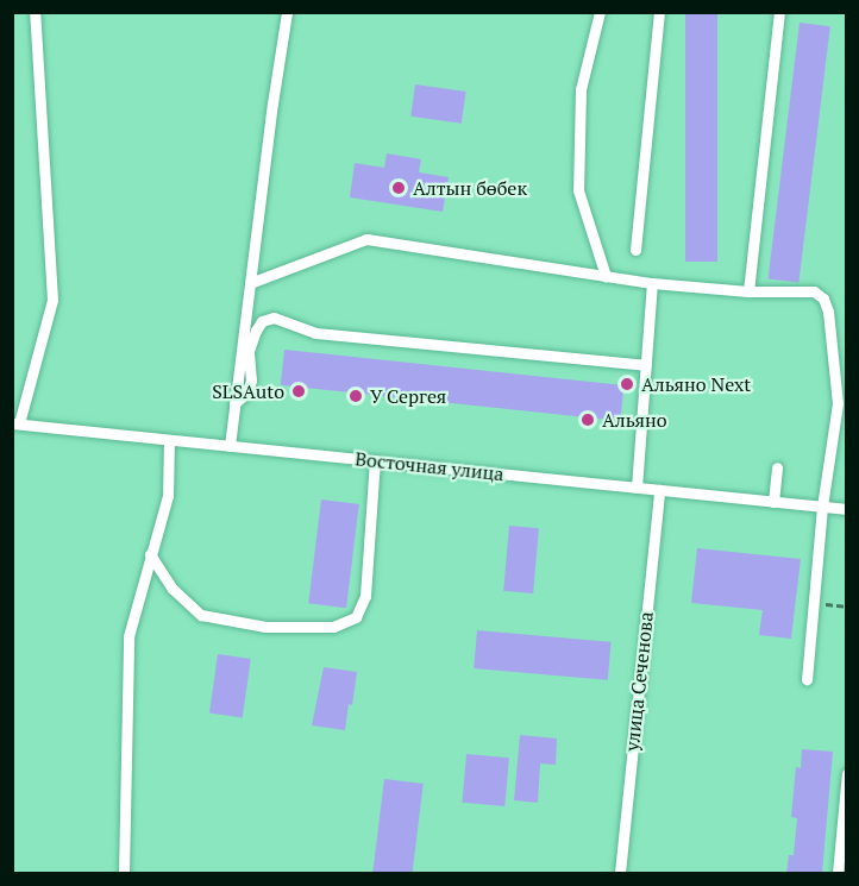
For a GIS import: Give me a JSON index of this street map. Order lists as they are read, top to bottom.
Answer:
{
  "streets": {
    "lane": ["Восточная улица", "улица Сеченова"]
  },
  "crossings": [
    ["Восточная улица", "улица Сеченова"]
  ],
  "places": [
    "Алтын бөбек",
    "Альяно Next",
    "SLSAuto",
    "У Сергея",
    "Альяно"
  ]
}
